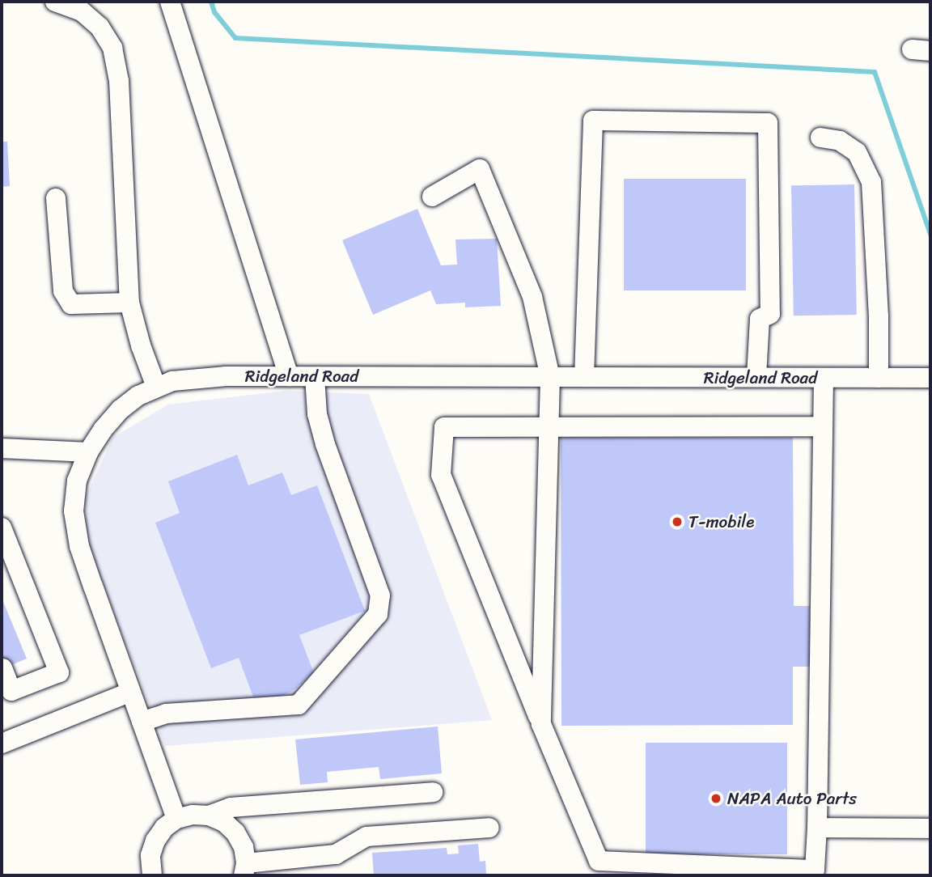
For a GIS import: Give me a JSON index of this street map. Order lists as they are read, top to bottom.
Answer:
{
  "streets": {
    "street": ["Ridgeland Road"]
  },
  "places": ["T-mobile", "NAPA Auto Parts"]
}
